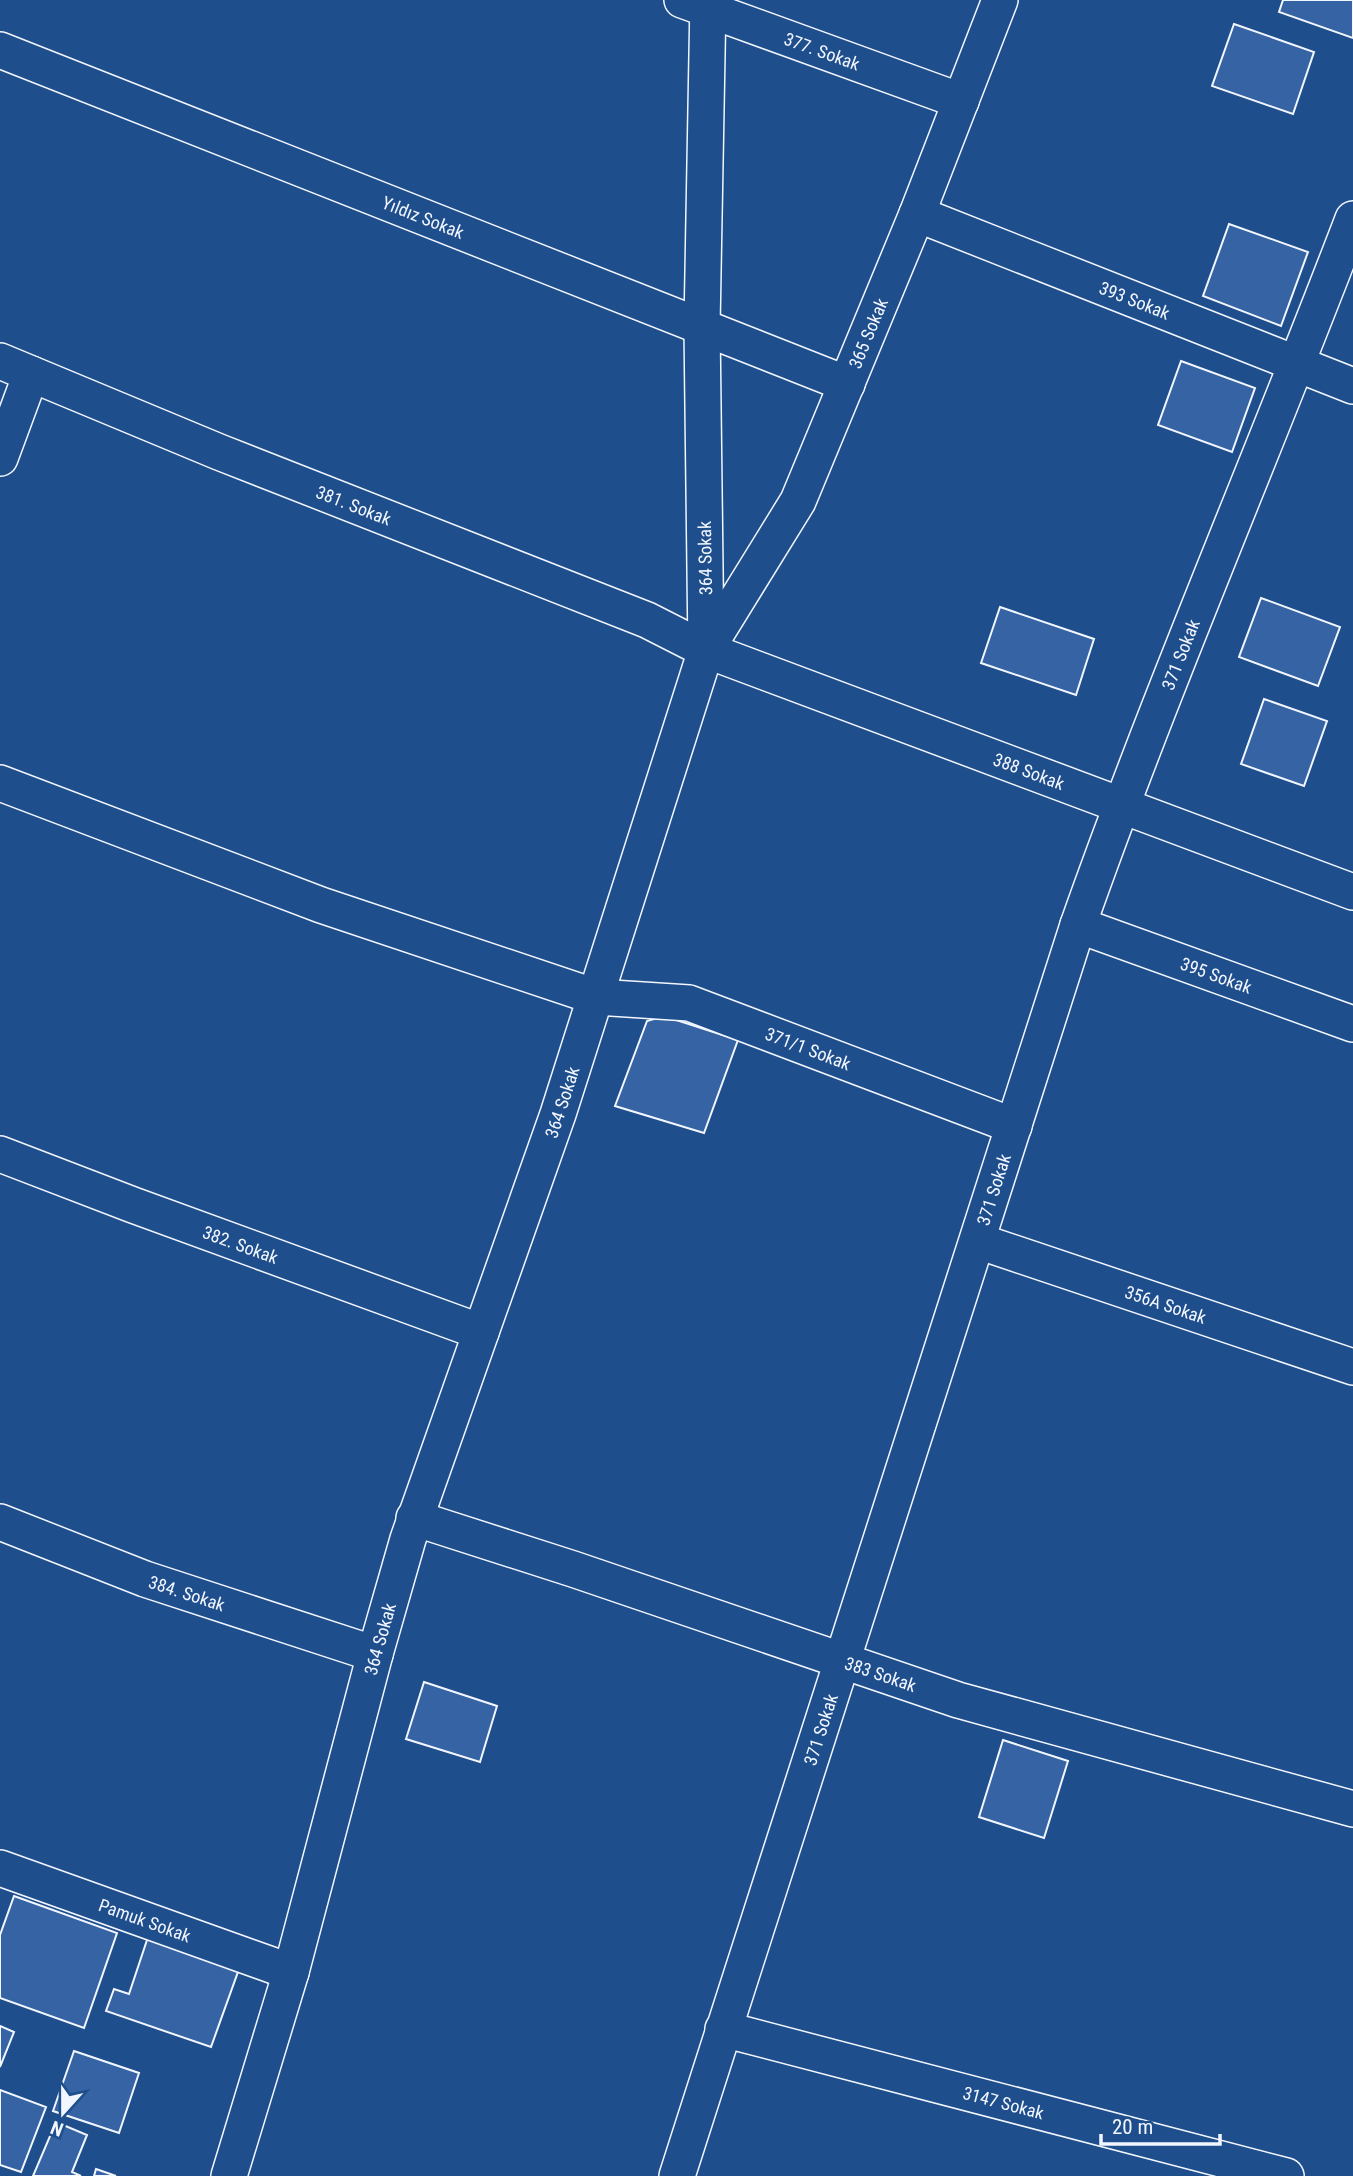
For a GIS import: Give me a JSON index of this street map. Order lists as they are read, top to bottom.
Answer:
{
  "streets": {
    "street": [
      "377. Sokak",
      "Yıldız Sokak",
      "393 Sokak",
      "365 Sokak",
      "381. Sokak",
      "364 Sokak",
      "371 Sokak",
      "388 Sokak",
      "395 Sokak",
      "371/1 Sokak",
      "382. Sokak",
      "356A Sokak",
      "384. Sokak",
      "383 Sokak",
      "Pamuk Sokak",
      "3147 Sokak"
    ]
  },
  "crossings": [
    ["377. Sokak", "365 Sokak"],
    ["377. Sokak", "364 Sokak"],
    ["Yıldız Sokak", "365 Sokak"],
    ["Yıldız Sokak", "364 Sokak"],
    ["393 Sokak", "365 Sokak"],
    ["393 Sokak", "371 Sokak"],
    ["365 Sokak", "381. Sokak"],
    ["365 Sokak", "364 Sokak"],
    ["365 Sokak", "388 Sokak"],
    ["381. Sokak", "364 Sokak"],
    ["381. Sokak", "388 Sokak"],
    ["364 Sokak", "388 Sokak"],
    ["364 Sokak", "371/1 Sokak"],
    ["364 Sokak", "382. Sokak"],
    ["364 Sokak", "384. Sokak"],
    ["364 Sokak", "383 Sokak"],
    ["364 Sokak", "Pamuk Sokak"],
    ["371 Sokak", "388 Sokak"],
    ["371 Sokak", "395 Sokak"],
    ["371 Sokak", "371/1 Sokak"],
    ["371 Sokak", "356A Sokak"],
    ["371 Sokak", "383 Sokak"],
    ["371 Sokak", "3147 Sokak"]
  ],
  "scale_bar": "20 m",
  "north": "bottom"
}
